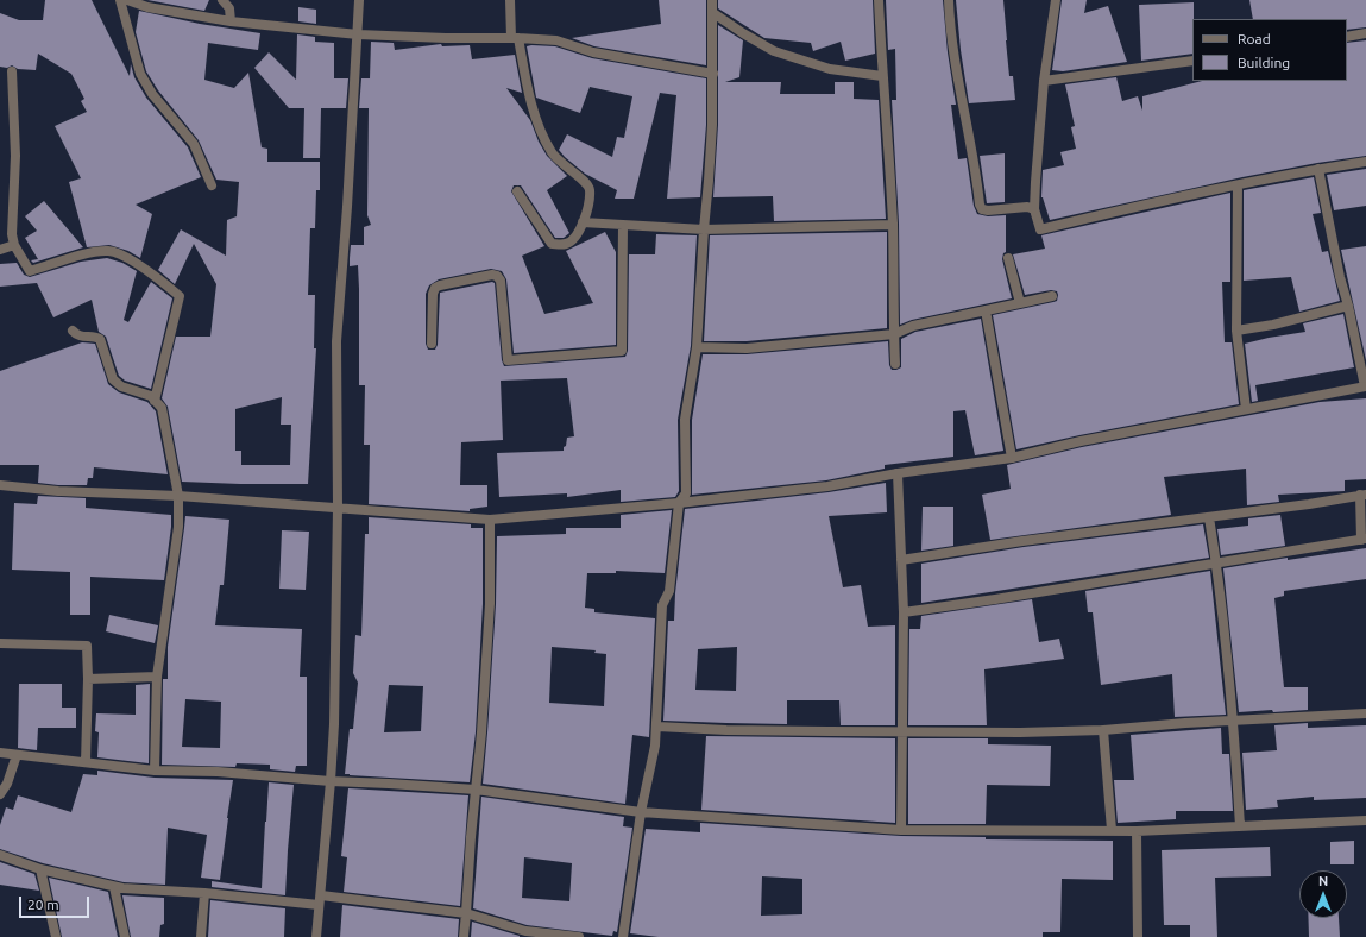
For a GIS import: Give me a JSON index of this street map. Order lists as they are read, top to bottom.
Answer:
{
  "legend": ["Road", "Building"],
  "scale_bar": "20 m",
  "north": "top"
}
